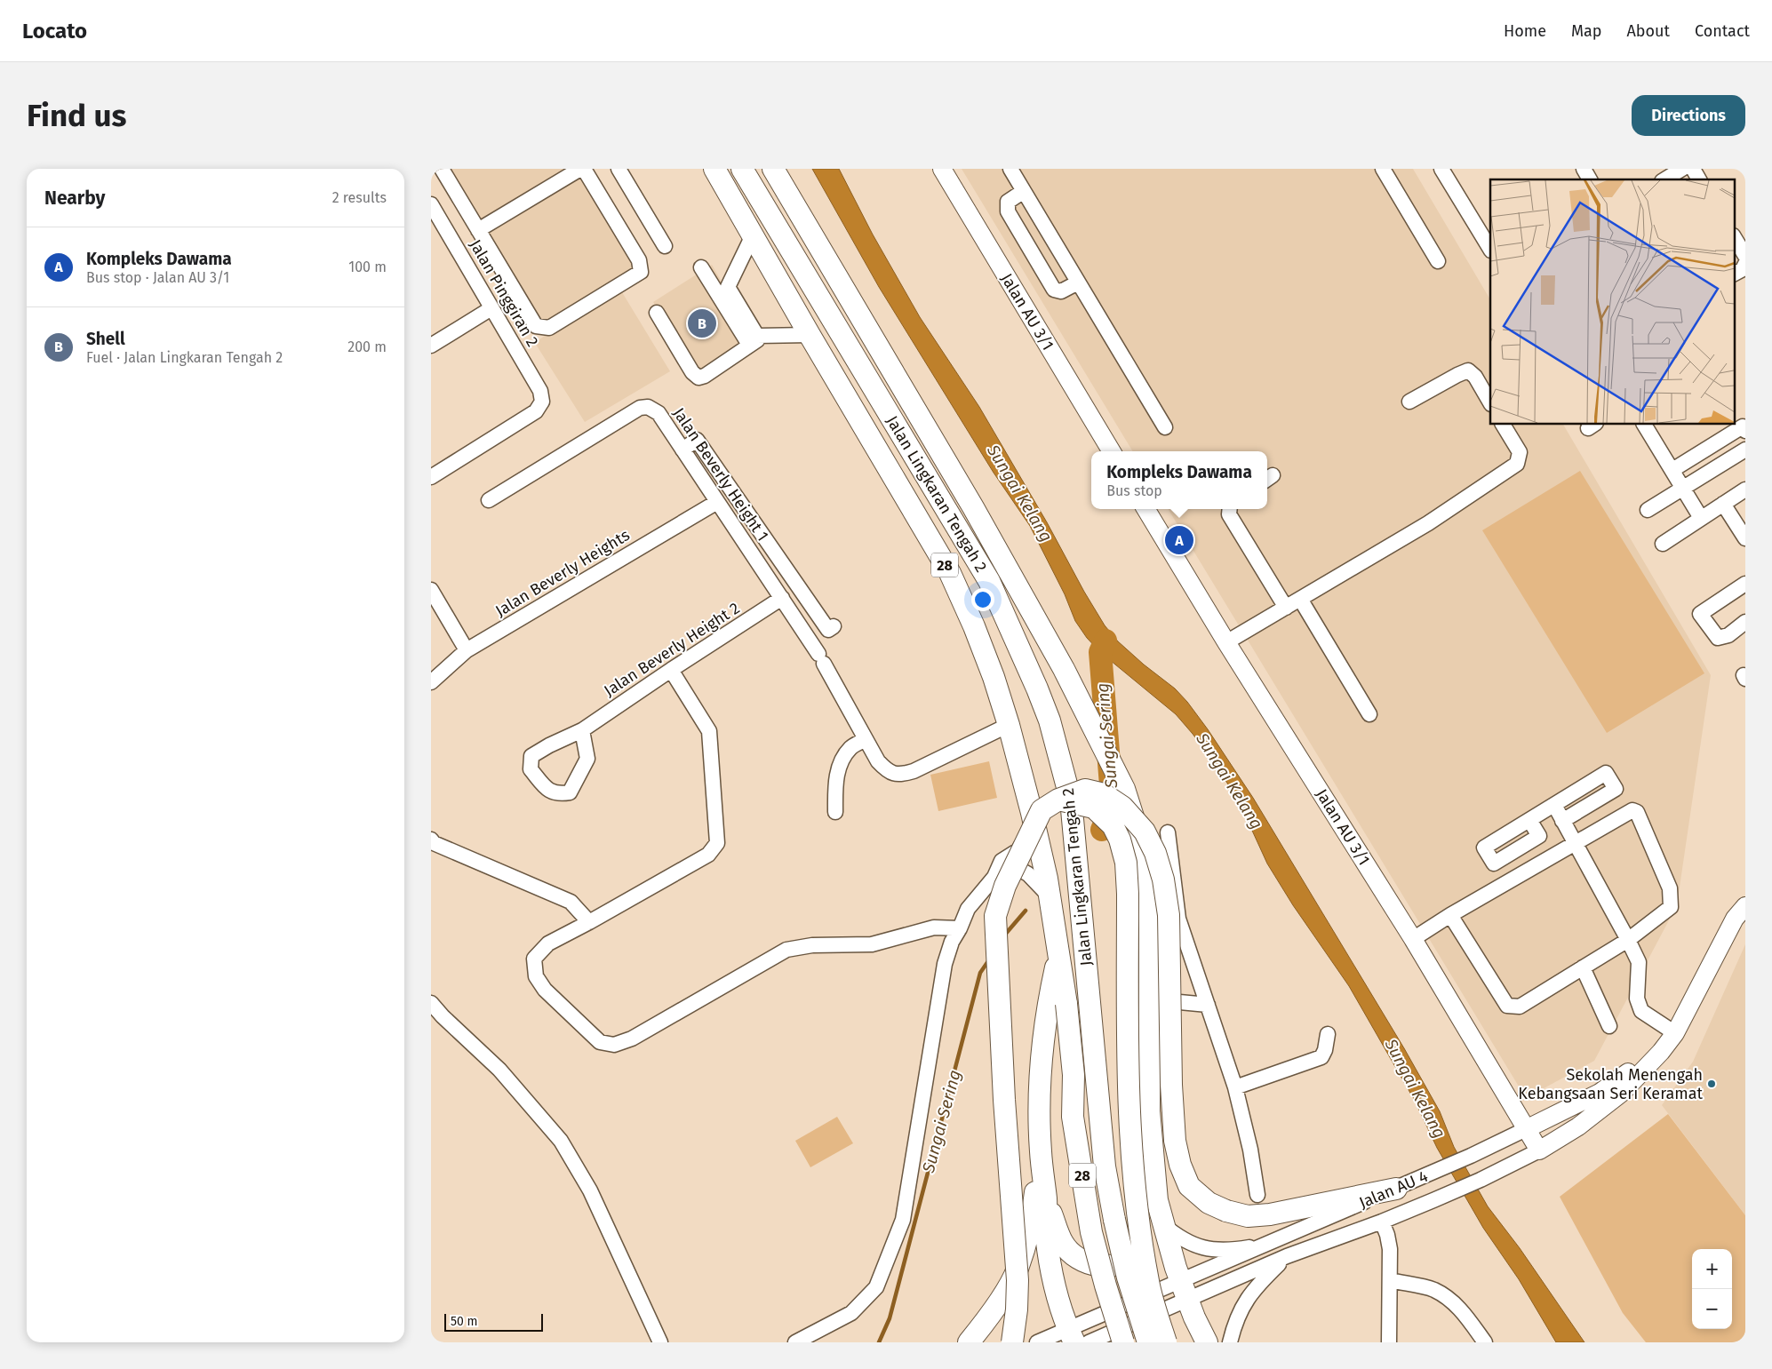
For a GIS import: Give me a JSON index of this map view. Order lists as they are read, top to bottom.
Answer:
{
  "streets": {
    "highway": ["Jalan Lingkaran Tengah 2", "28"],
    "main road": ["Jalan AU 3/1", "Jalan AU 4"],
    "street": [
      "Jalan Pinggiran 2",
      "Jalan Beverly Height 1",
      "Jalan Beverly Heights",
      "Jalan Beverly Height 2"
    ]
  },
  "crossings": [
    ["Jalan AU 3/1", "Jalan AU 4"],
    ["Jalan Beverly Height 1", "Jalan Lingkaran Tengah 2"],
    ["Jalan Beverly Height 1", "Jalan Beverly Heights"],
    ["Jalan Beverly Height 1", "Jalan Beverly Height 2"]
  ],
  "water": ["Sungai Kelang", "Sungai Sering"],
  "places": ["Sekolah Menengah Kebangsaan Seri Keramat"],
  "scale_bar": "50 m",
  "page": {
    "header": "Locato",
    "nav": [
      "Home",
      "Map",
      "About",
      "Contact"
    ],
    "buttons": "Directions",
    "title": "Find us",
    "heading": ["Nearby", "2 results"],
    "list": [
      {
        "mark": "A",
        "name": "Kompleks Dawama",
        "note": "Bus stop · Jalan AU 3/1",
        "value": "100 m"
      },
      {
        "mark": "B",
        "name": "Shell",
        "note": "Fuel · Jalan Lingkaran Tengah 2",
        "value": "200 m"
      }
    ],
    "pins": ["B", "A"],
    "popup": ["Kompleks Dawama", "Bus stop"],
    "map_buttons": ["+", "−"],
    "scale": "50 m"
  }
}
